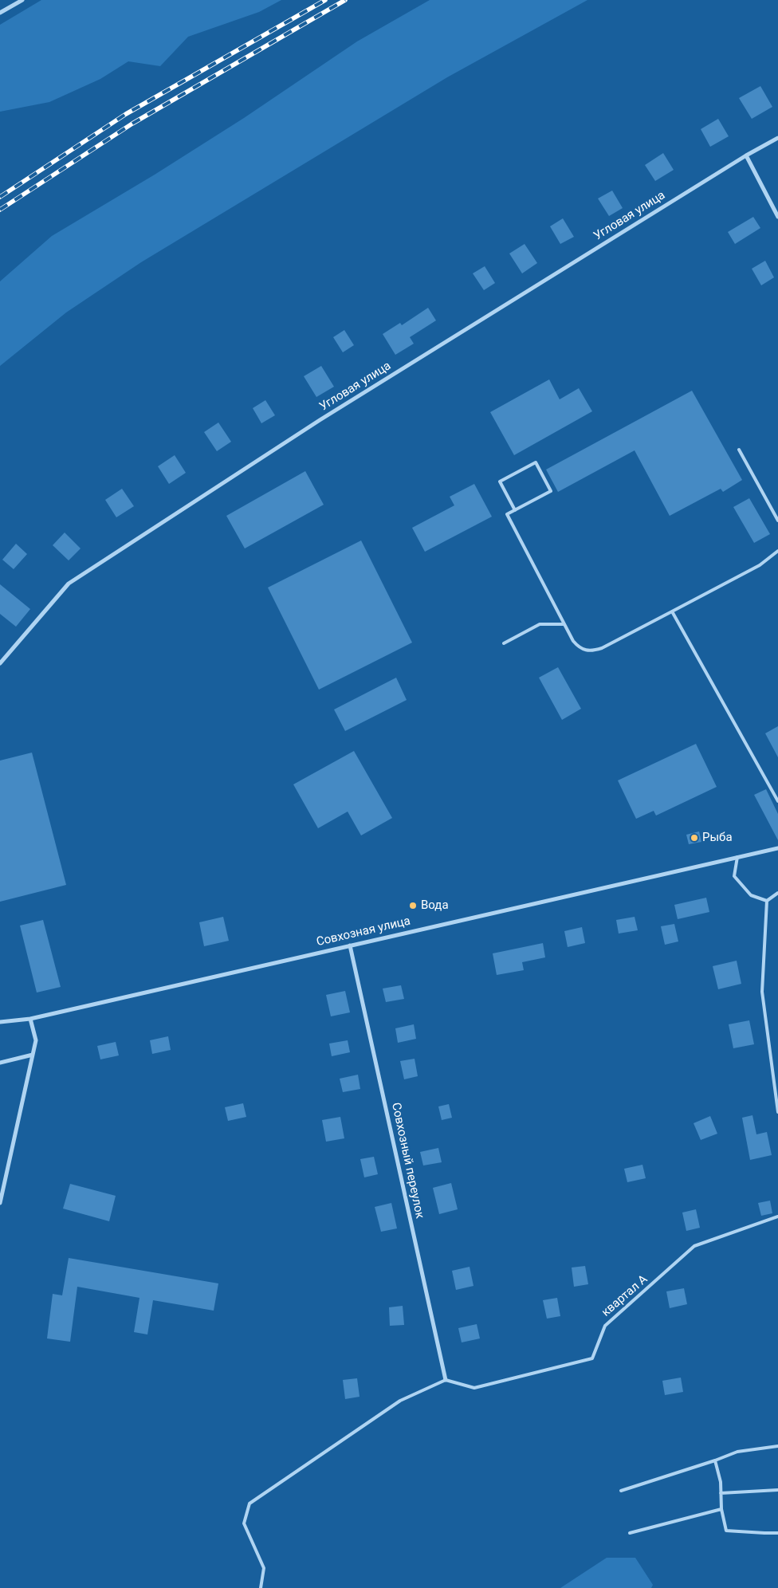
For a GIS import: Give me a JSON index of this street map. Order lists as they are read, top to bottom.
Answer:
{
  "streets": {
    "street": ["Угловая улица", "Совхозная улица", "Совхозный переулок"],
    "lane": ["квартал А"]
  },
  "crossings": [
    ["Совхозная улица", "Совхозный переулок"],
    ["Совхозный переулок", "квартал А"]
  ],
  "places": ["Рыба", "Вода"]
}
